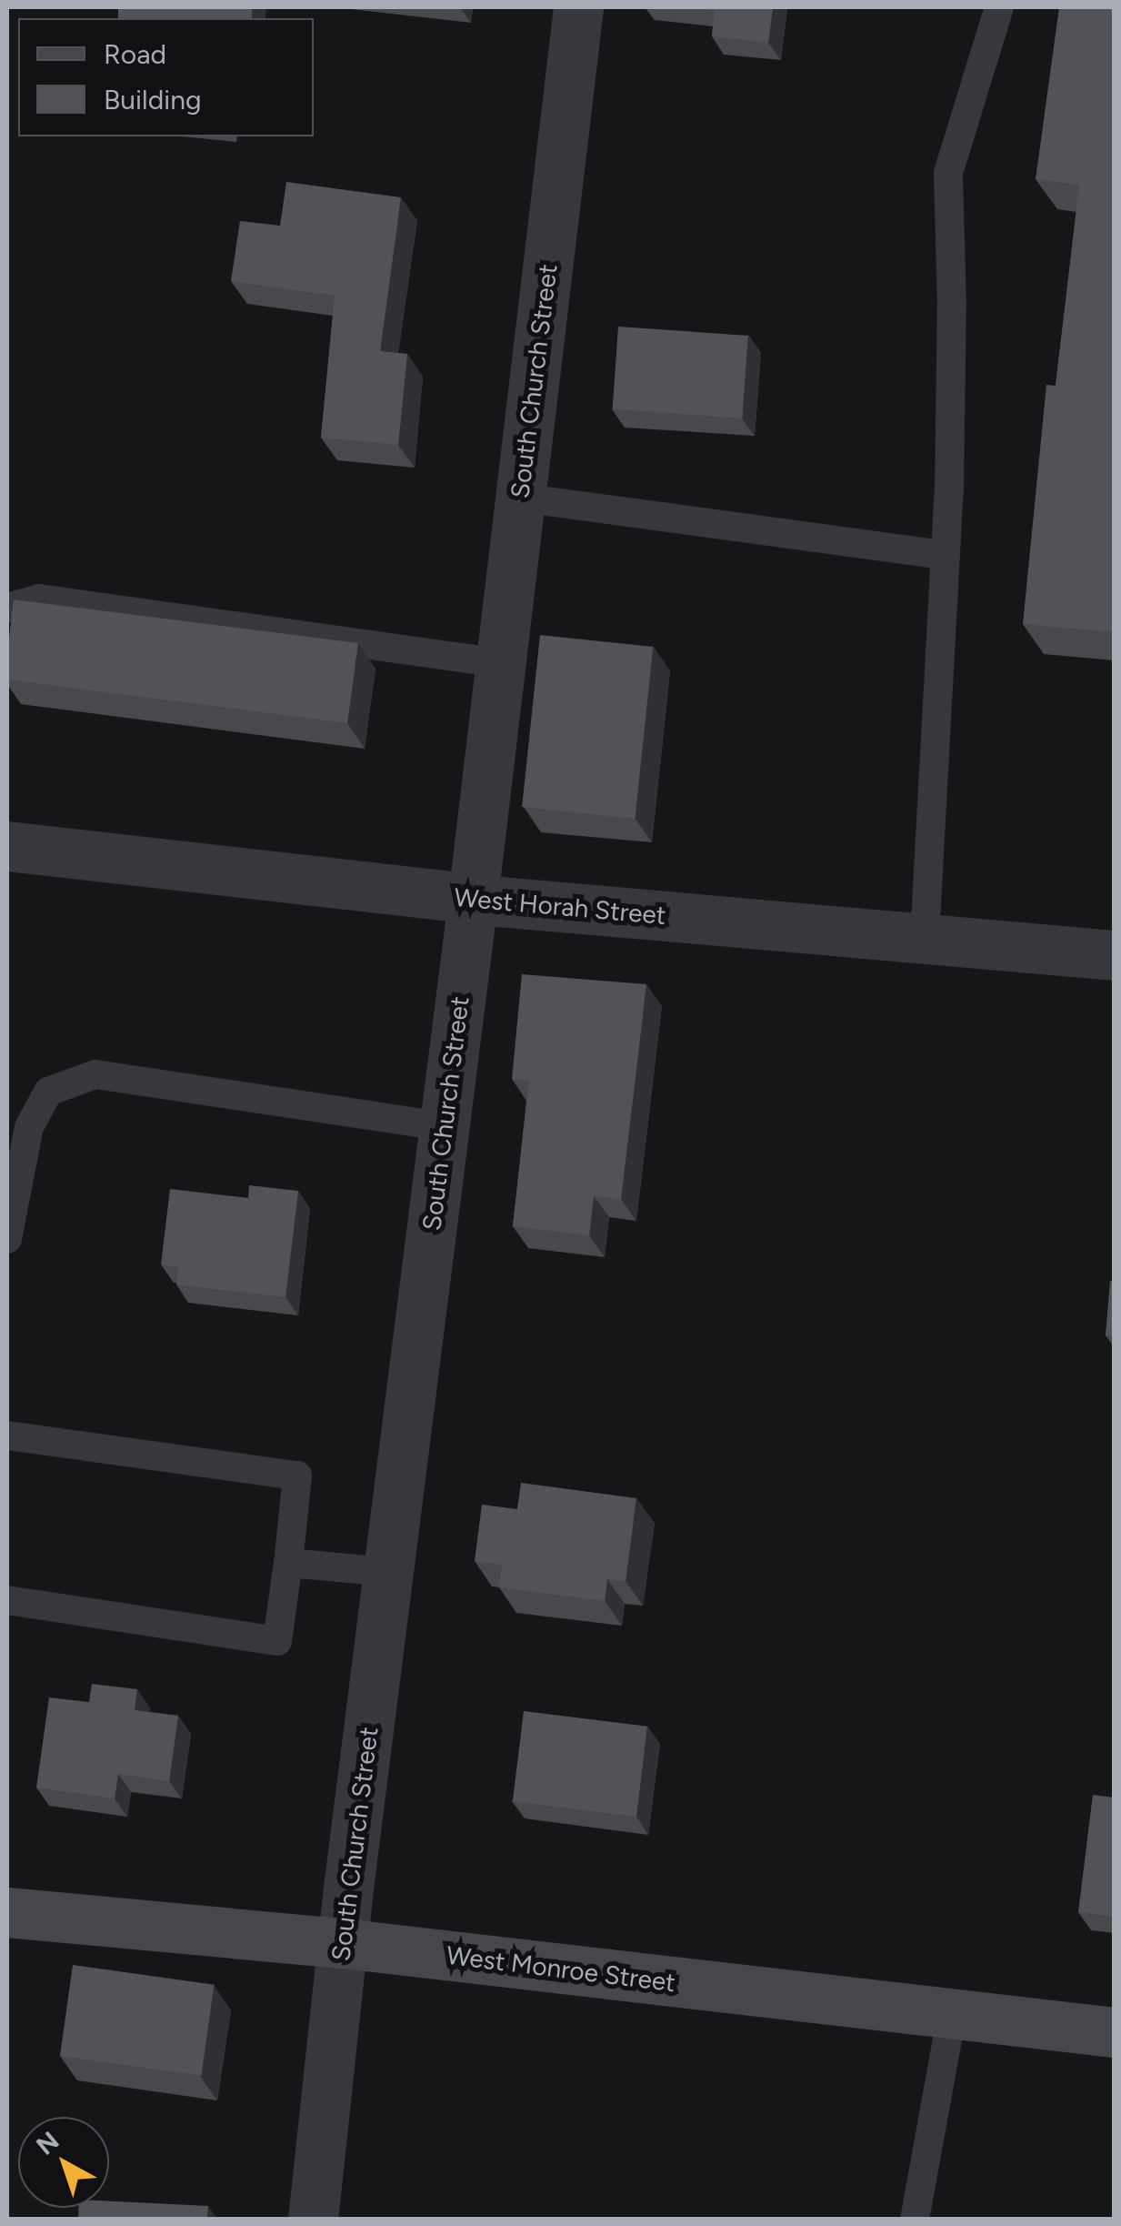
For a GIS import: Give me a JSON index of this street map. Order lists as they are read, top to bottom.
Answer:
{
  "streets": {
    "street": ["South Church Street", "West Horah Street", "West Monroe Street"]
  },
  "crossings": [
    ["South Church Street", "West Horah Street"],
    ["South Church Street", "West Monroe Street"]
  ],
  "legend": ["Road", "Building"],
  "north": "top left"
}
